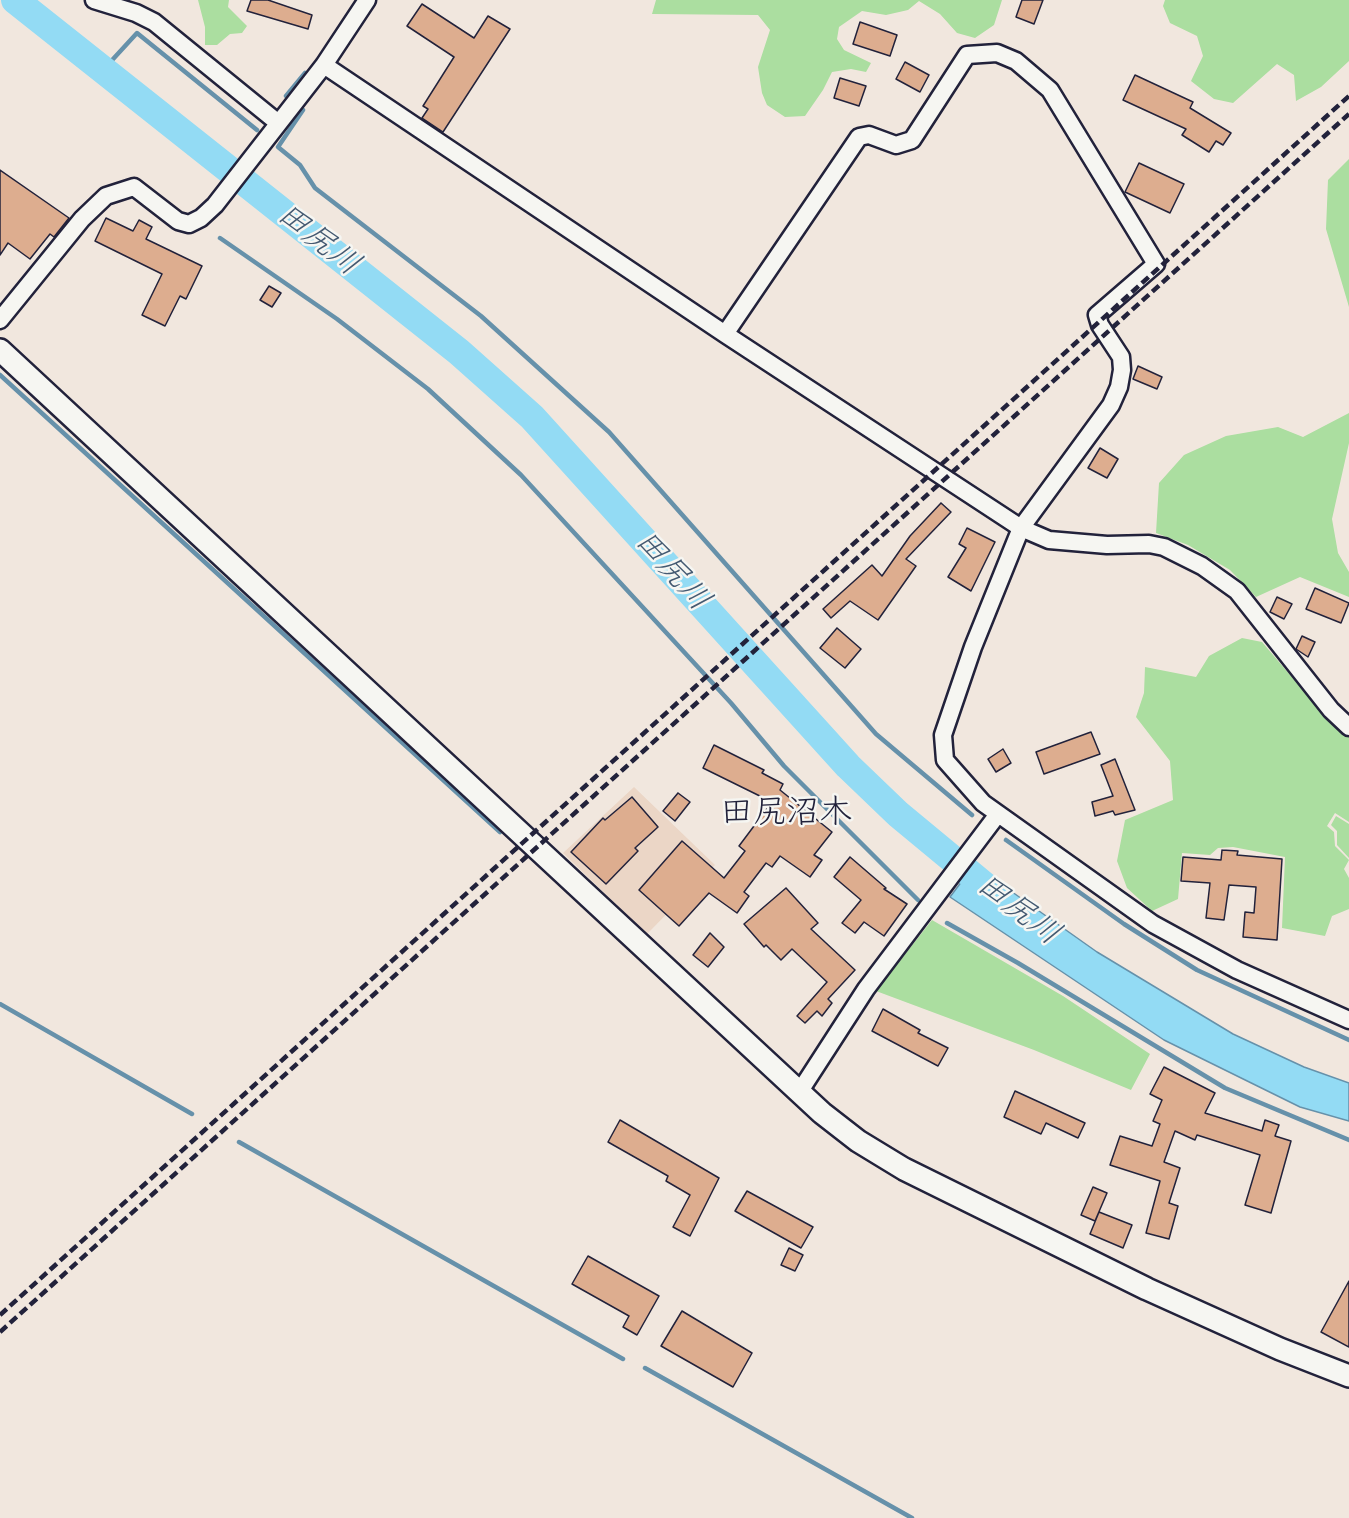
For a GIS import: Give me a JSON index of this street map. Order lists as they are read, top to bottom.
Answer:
{
  "districts": ["田尻沼木"],
  "water": ["田尻川"]
}
